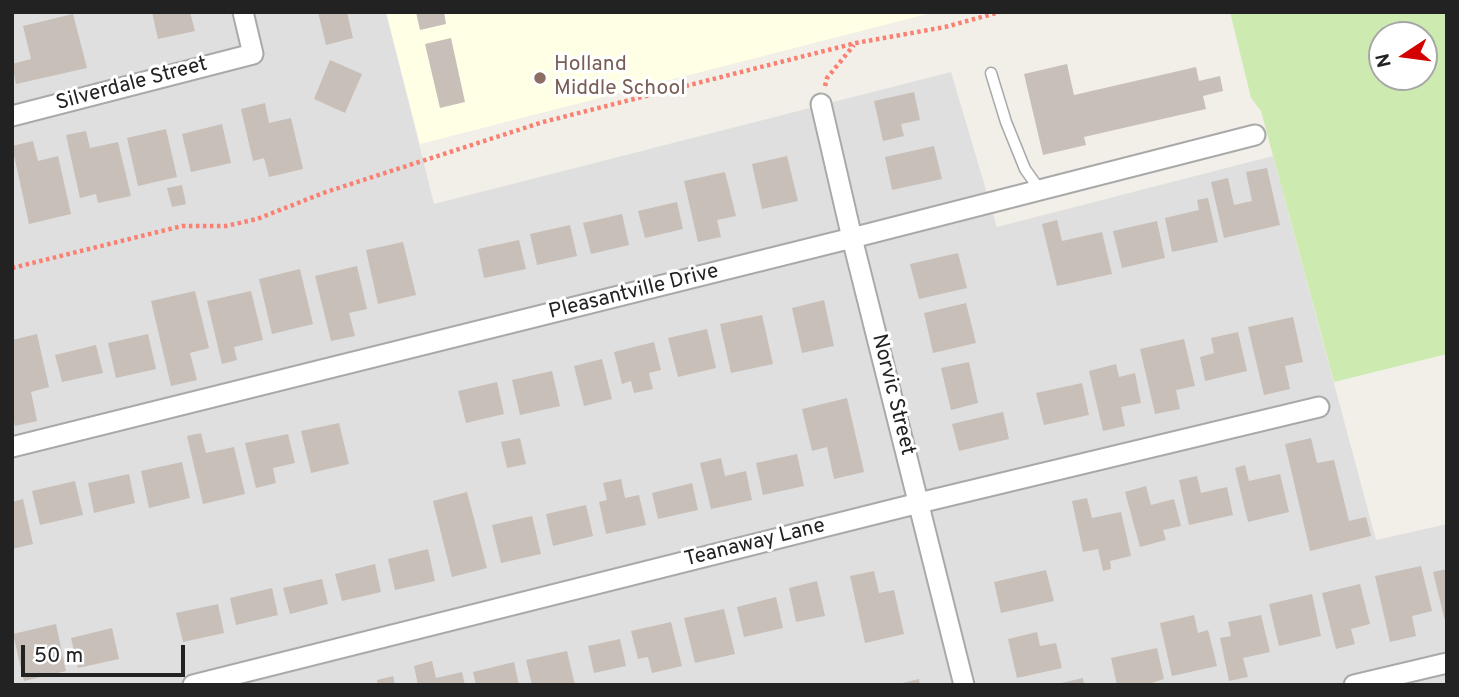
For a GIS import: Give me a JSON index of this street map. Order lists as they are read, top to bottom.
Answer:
{
  "streets": {
    "street": [
      "Silverdale Street",
      "Pleasantville Drive",
      "Norvic Street",
      "Teanaway Lane"
    ]
  },
  "crossings": [
    ["Pleasantville Drive", "Norvic Street"],
    ["Norvic Street", "Teanaway Lane"]
  ],
  "places": ["Holland Middle School"],
  "scale_bar": "50 m",
  "north": "left"
}
